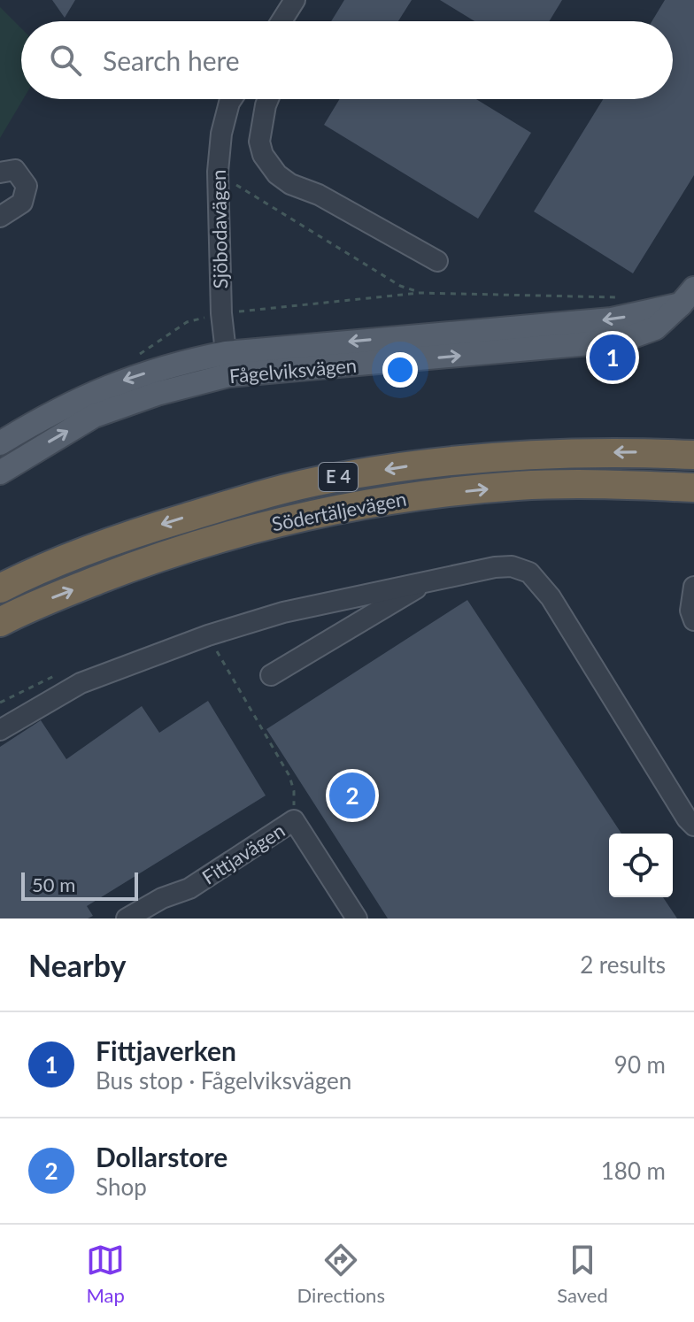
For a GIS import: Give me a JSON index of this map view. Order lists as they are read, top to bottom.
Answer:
{
  "streets": {
    "highway": ["E 4", "Södertäljevägen"],
    "main road": ["Fågelviksvägen"],
    "street": ["Sjöbodavägen", "Fittjavägen"]
  },
  "crossings": [
    ["Sjöbodavägen", "Fågelviksvägen"]
  ],
  "scale_bar": "50 m",
  "page": {
    "search": "Search here",
    "pins": ["1", "2"],
    "scale": "50 m",
    "heading": ["Nearby", "2 results"],
    "list": [
      {
        "mark": "1",
        "name": "Fittjaverken",
        "note": "Bus stop · Fågelviksvägen",
        "value": "90 m"
      },
      {
        "mark": "2",
        "name": "Dollarstore",
        "note": "Shop",
        "value": "180 m"
      }
    ],
    "nav": ["Map", "Directions", "Saved"]
  }
}
